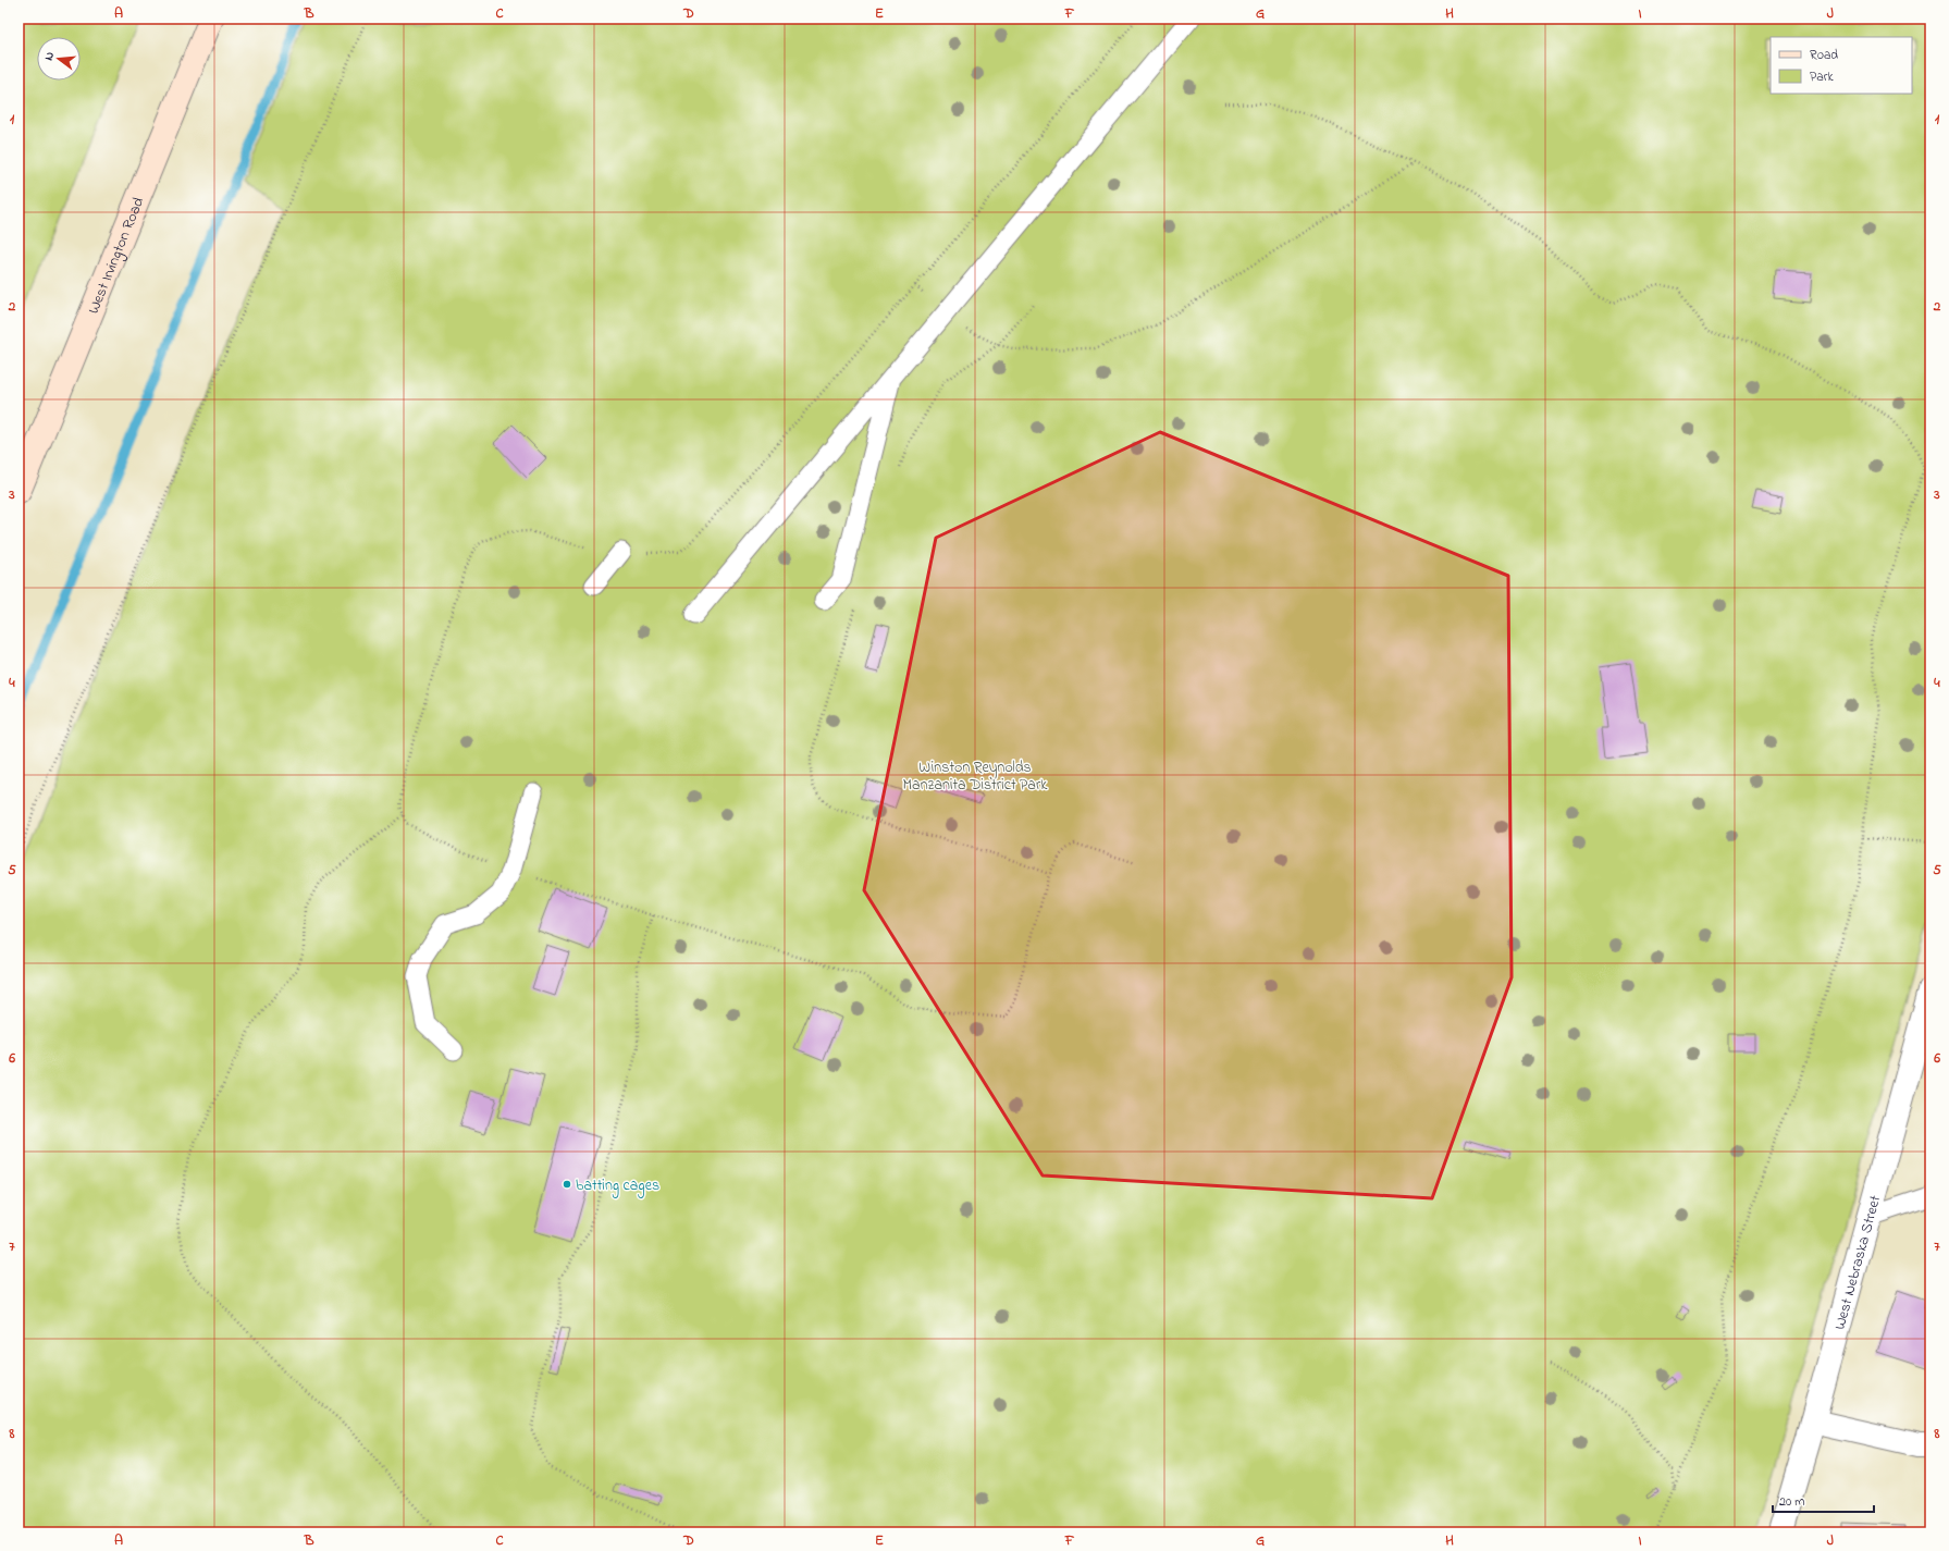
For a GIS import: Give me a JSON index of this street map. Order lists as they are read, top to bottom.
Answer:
{
  "streets": {
    "main road": ["West Irvington Road"],
    "street": ["West Nebraska Street"]
  },
  "parks": ["Winston Reynolds Manzanita District Park"],
  "places": ["batting cages"],
  "legend": ["Road", "Park"],
  "scale_bar": "20 m",
  "north": "left",
  "grid": {
    "columns": [
      "A",
      "B",
      "C",
      "D",
      "E",
      "F",
      "G",
      "H",
      "I",
      "J"
    ],
    "rows": [
      "1",
      "2",
      "3",
      "4",
      "5",
      "6",
      "7",
      "8"
    ]
  }
}
